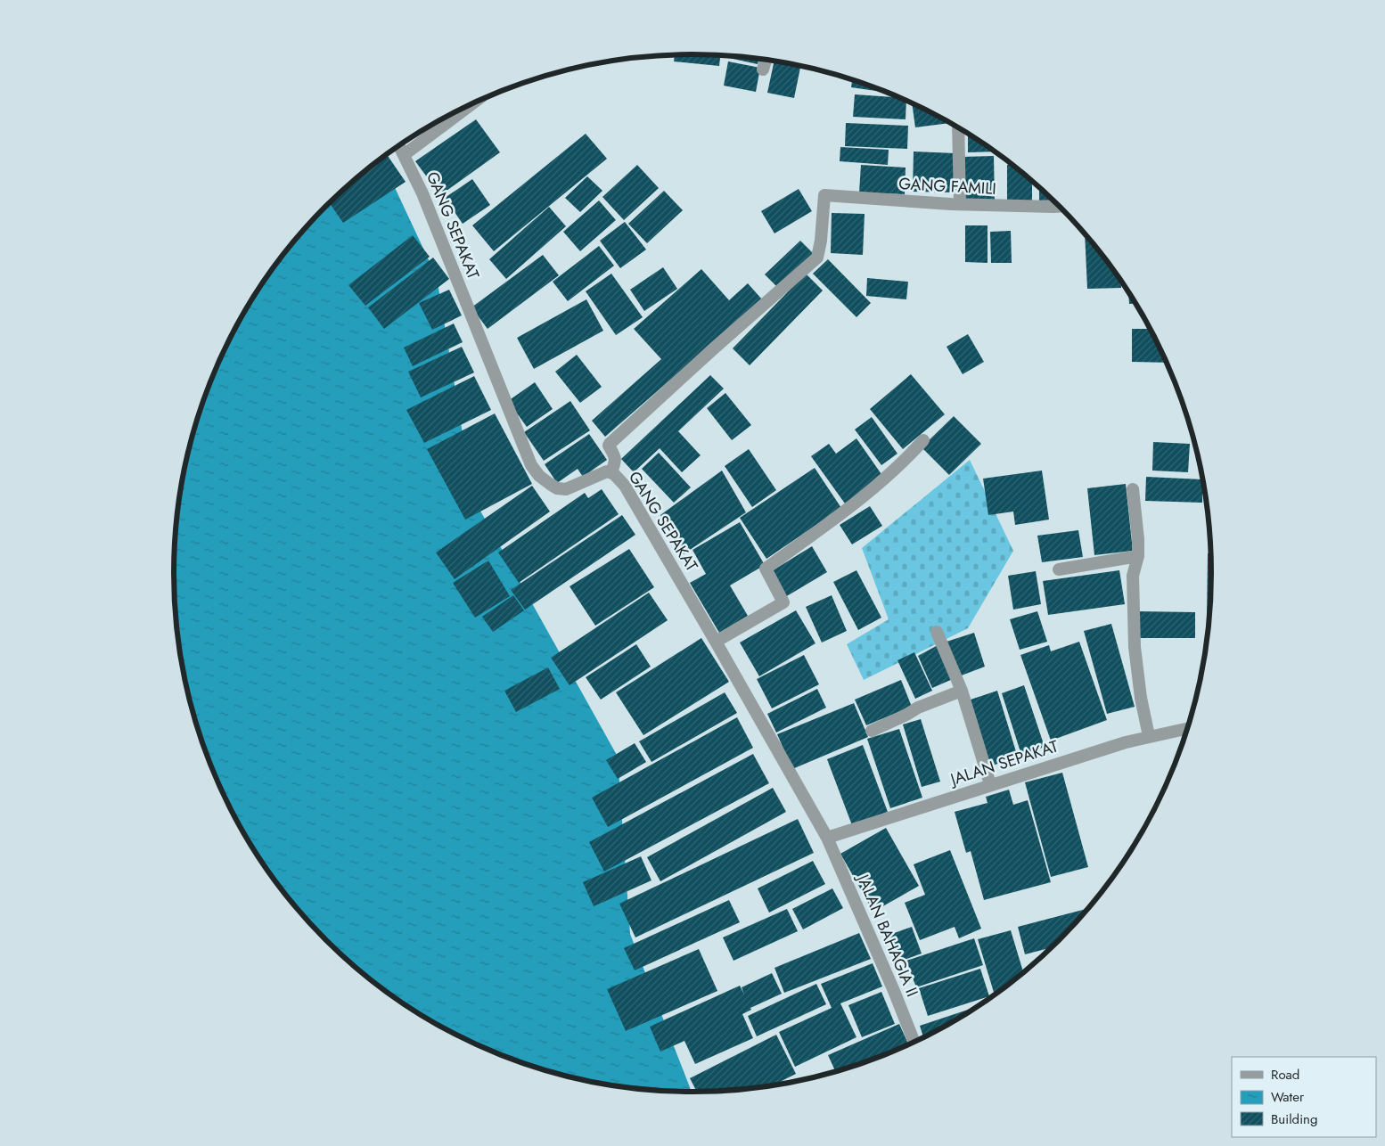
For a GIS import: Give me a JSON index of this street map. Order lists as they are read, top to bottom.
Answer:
{
  "streets": {
    "street": [
      "GANG FAMILI",
      "GANG SEPAKAT",
      "JALAN SEPAKAT",
      "JALAN BAHAGIA II"
    ]
  },
  "crossings": [
    ["GANG FAMILI", "GANG SEPAKAT"],
    ["GANG SEPAKAT", "JALAN SEPAKAT"],
    ["GANG SEPAKAT", "JALAN BAHAGIA II"],
    ["JALAN SEPAKAT", "JALAN BAHAGIA II"]
  ],
  "legend": ["Road", "Water", "Building"]
}
